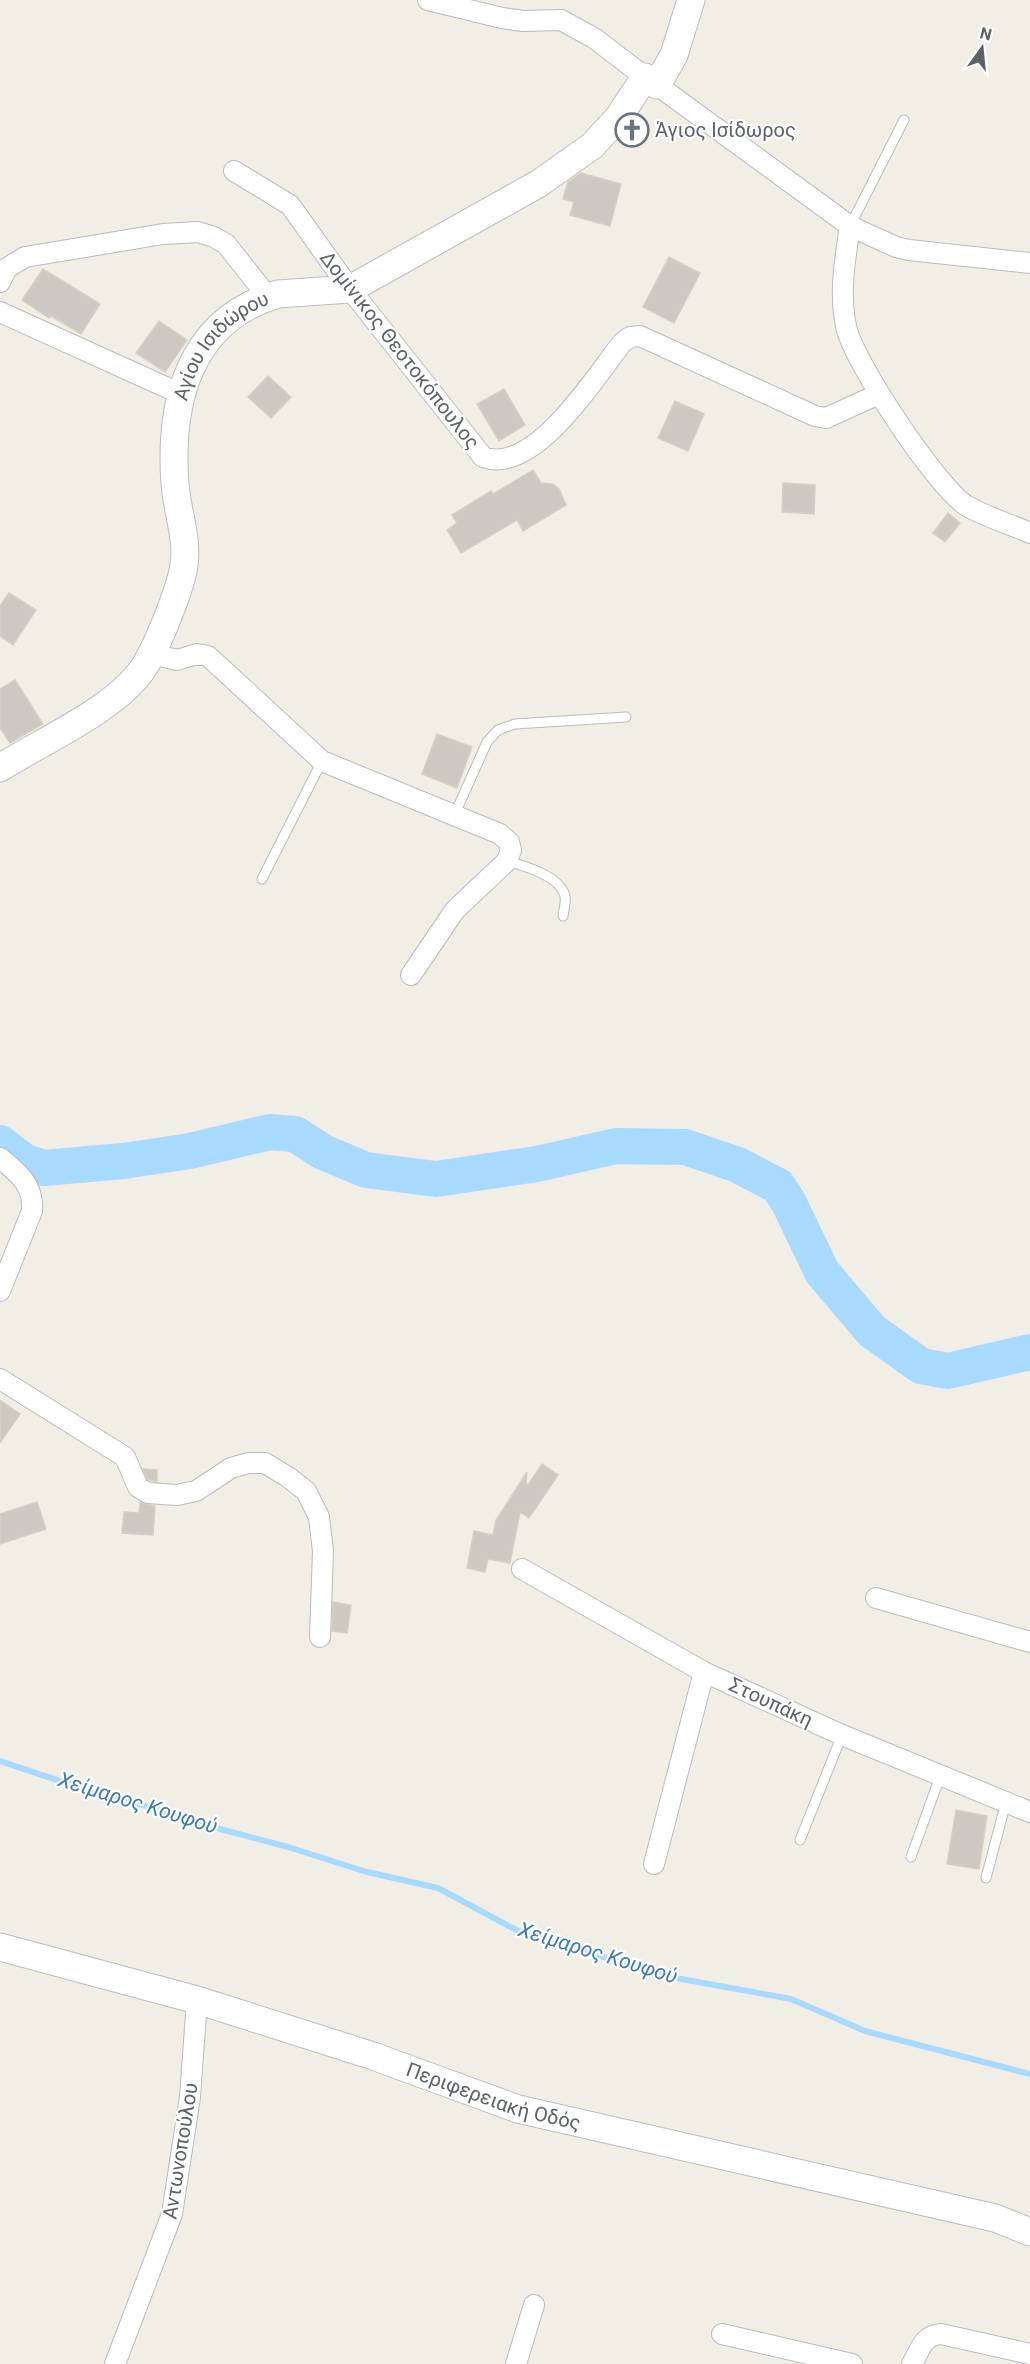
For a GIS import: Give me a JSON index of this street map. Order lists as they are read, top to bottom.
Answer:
{
  "streets": {
    "street": [
      "Δομίνικος Θεοτοκόπουλος",
      "Αγίου Ισιδώρου",
      "Στουπάκη",
      "Περιφερειακή Οδός",
      "Αντωνοπούλου"
    ]
  },
  "crossings": [
    ["Δομίνικος Θεοτοκόπουλος", "Αγίου Ισιδώρου"],
    ["Περιφερειακή Οδός", "Αντωνοπούλου"]
  ],
  "water": ["Χείμαρος Κουφού"],
  "places": {
    "church": ["Άγιος Ισίδωρος"]
  },
  "north": "top"
}
